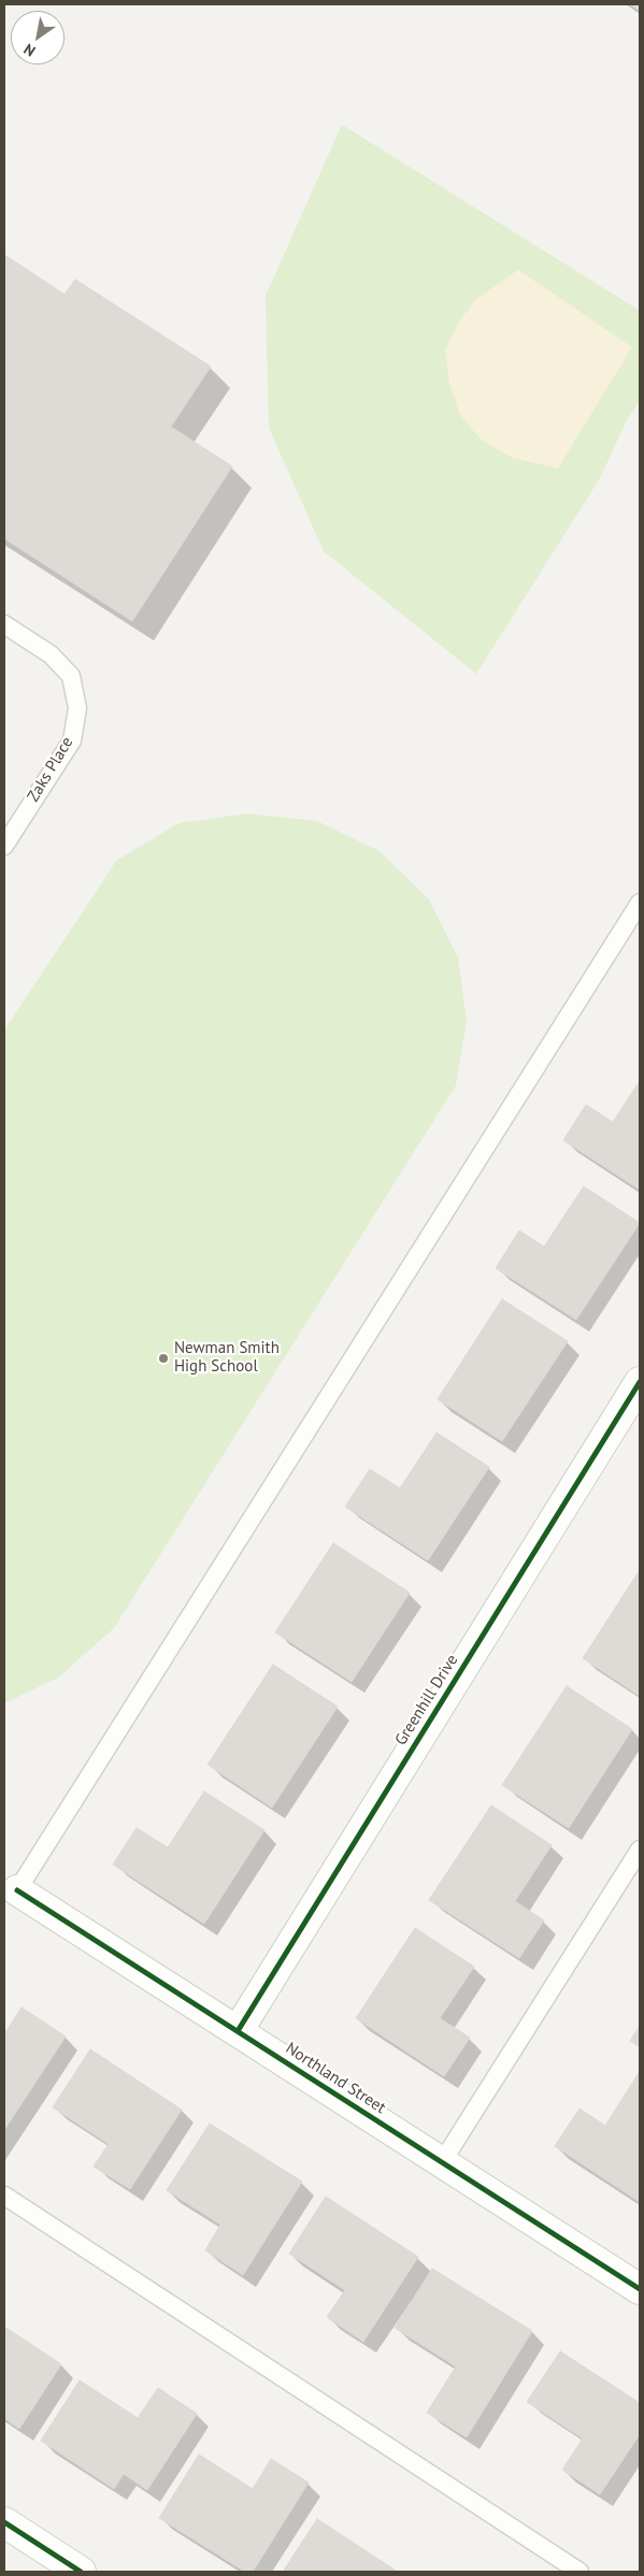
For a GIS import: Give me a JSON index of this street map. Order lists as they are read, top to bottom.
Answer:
{
  "streets": {
    "street": ["Greenhill Drive", "Northland Street"],
    "lane": ["Zaks Place"]
  },
  "crossings": [
    ["Greenhill Drive", "Northland Street"]
  ],
  "places": ["Newman Smith High School"],
  "north": "bottom left"
}
